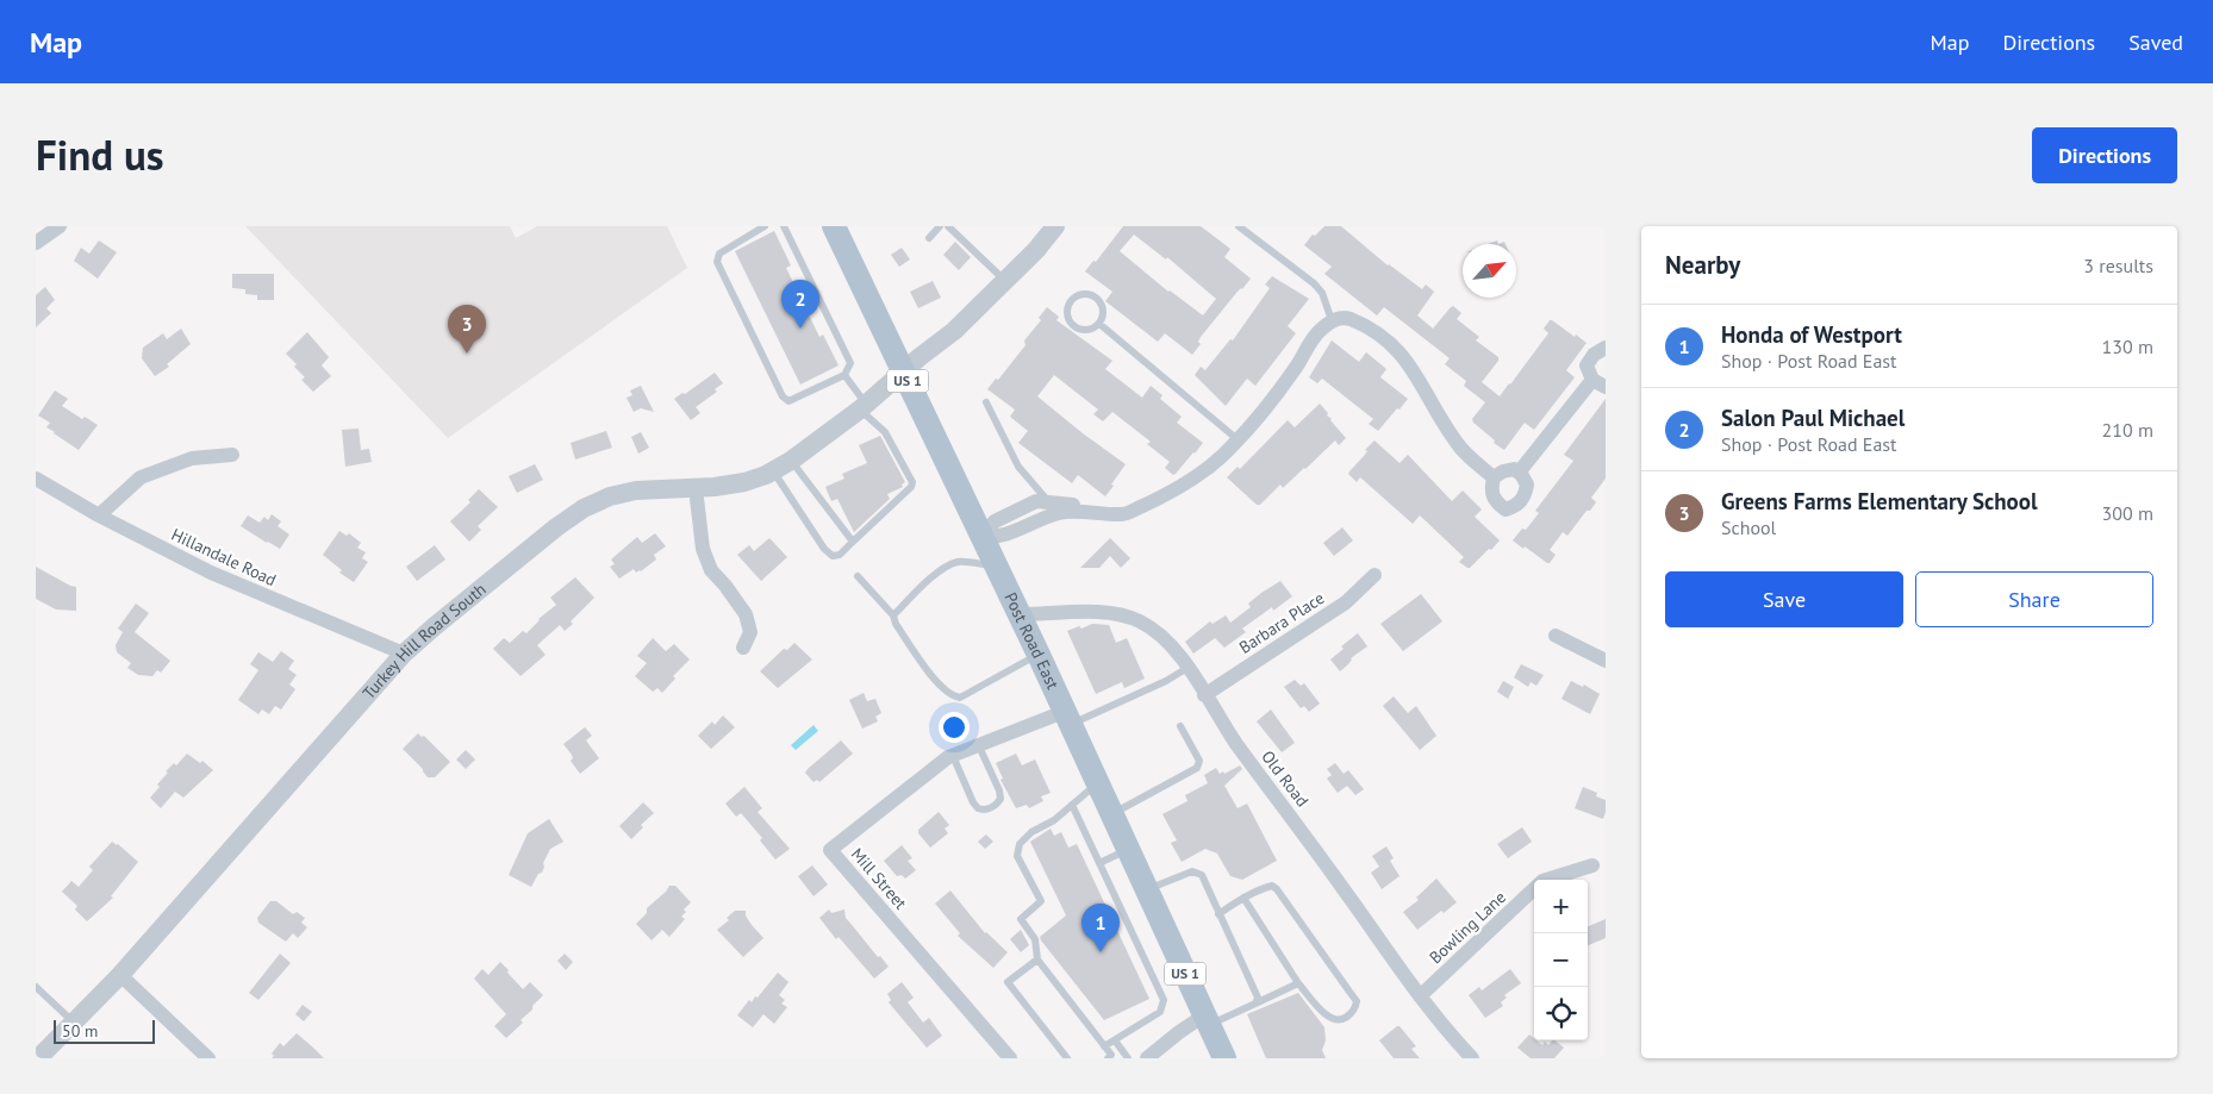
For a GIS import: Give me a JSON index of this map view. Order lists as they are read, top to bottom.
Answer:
{
  "streets": {
    "main road": ["US 1", "Post Road East"],
    "street": [
      "Hillandale Road",
      "Barbara Place",
      "Turkey Hill Road South",
      "Old Road",
      "Mill Street",
      "Bowling Lane"
    ]
  },
  "crossings": [
    ["Hillandale Road", "Turkey Hill Road South"],
    ["Barbara Place", "Old Road"],
    ["Post Road East", "Turkey Hill Road South"],
    ["Post Road East", "Old Road"],
    ["Post Road East", "Mill Street"],
    ["Old Road", "Bowling Lane"]
  ],
  "scale_bar": "50 m",
  "north": "top right",
  "page": {
    "header": "Map",
    "nav": ["Map", "Directions", "Saved"],
    "title": "Find us",
    "buttons": [
      "Directions",
      ["Save", "Share"]
    ],
    "heading": ["Nearby", "3 results"],
    "pins": ["2", "3", "1"],
    "list": [
      {
        "mark": "1",
        "name": "Honda of Westport",
        "note": "Shop · Post Road East",
        "value": "130 m"
      },
      {
        "mark": "2",
        "name": "Salon Paul Michael",
        "note": "Shop · Post Road East",
        "value": "210 m"
      },
      {
        "mark": "3",
        "name": "Greens Farms Elementary School",
        "note": "School",
        "value": "300 m"
      }
    ],
    "map_buttons": ["+", "−"],
    "scale": "50 m"
  }
}
